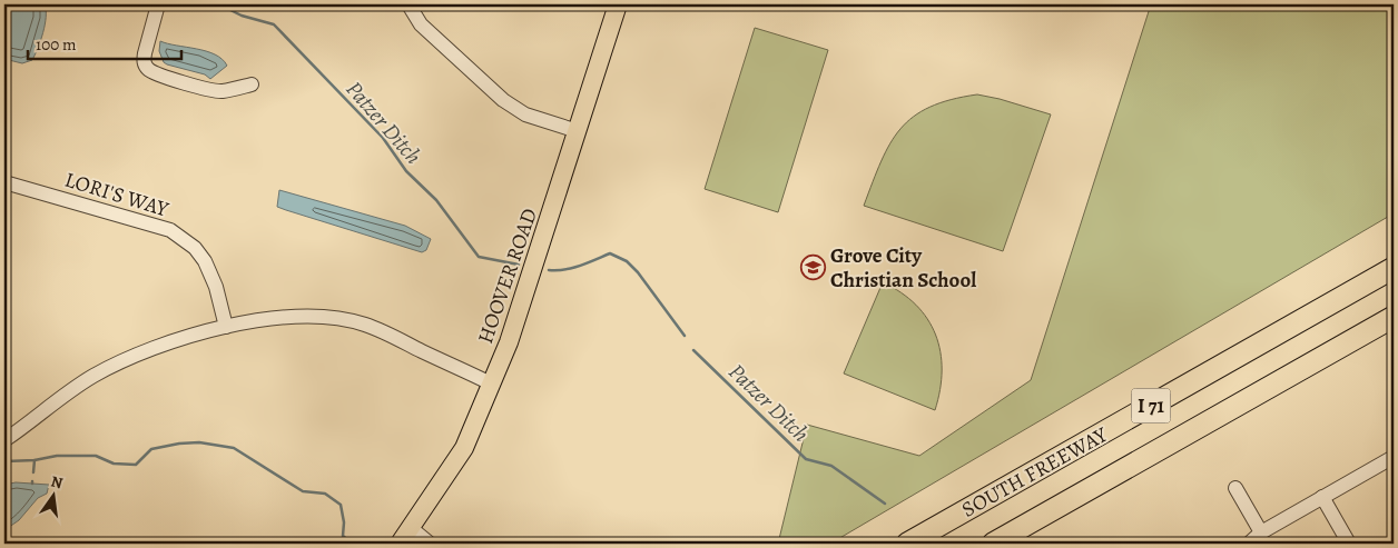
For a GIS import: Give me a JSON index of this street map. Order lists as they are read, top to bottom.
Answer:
{
  "streets": {
    "highway": ["I 71", "SOUTH FREEWAY"],
    "main road": ["HOOVER ROAD"],
    "street": ["LORI'S WAY"]
  },
  "water": ["Patzer Ditch"],
  "places": {
    "school or university": ["Grove City Christian School"]
  },
  "scale_bar": "100 m",
  "north": "top"
}
